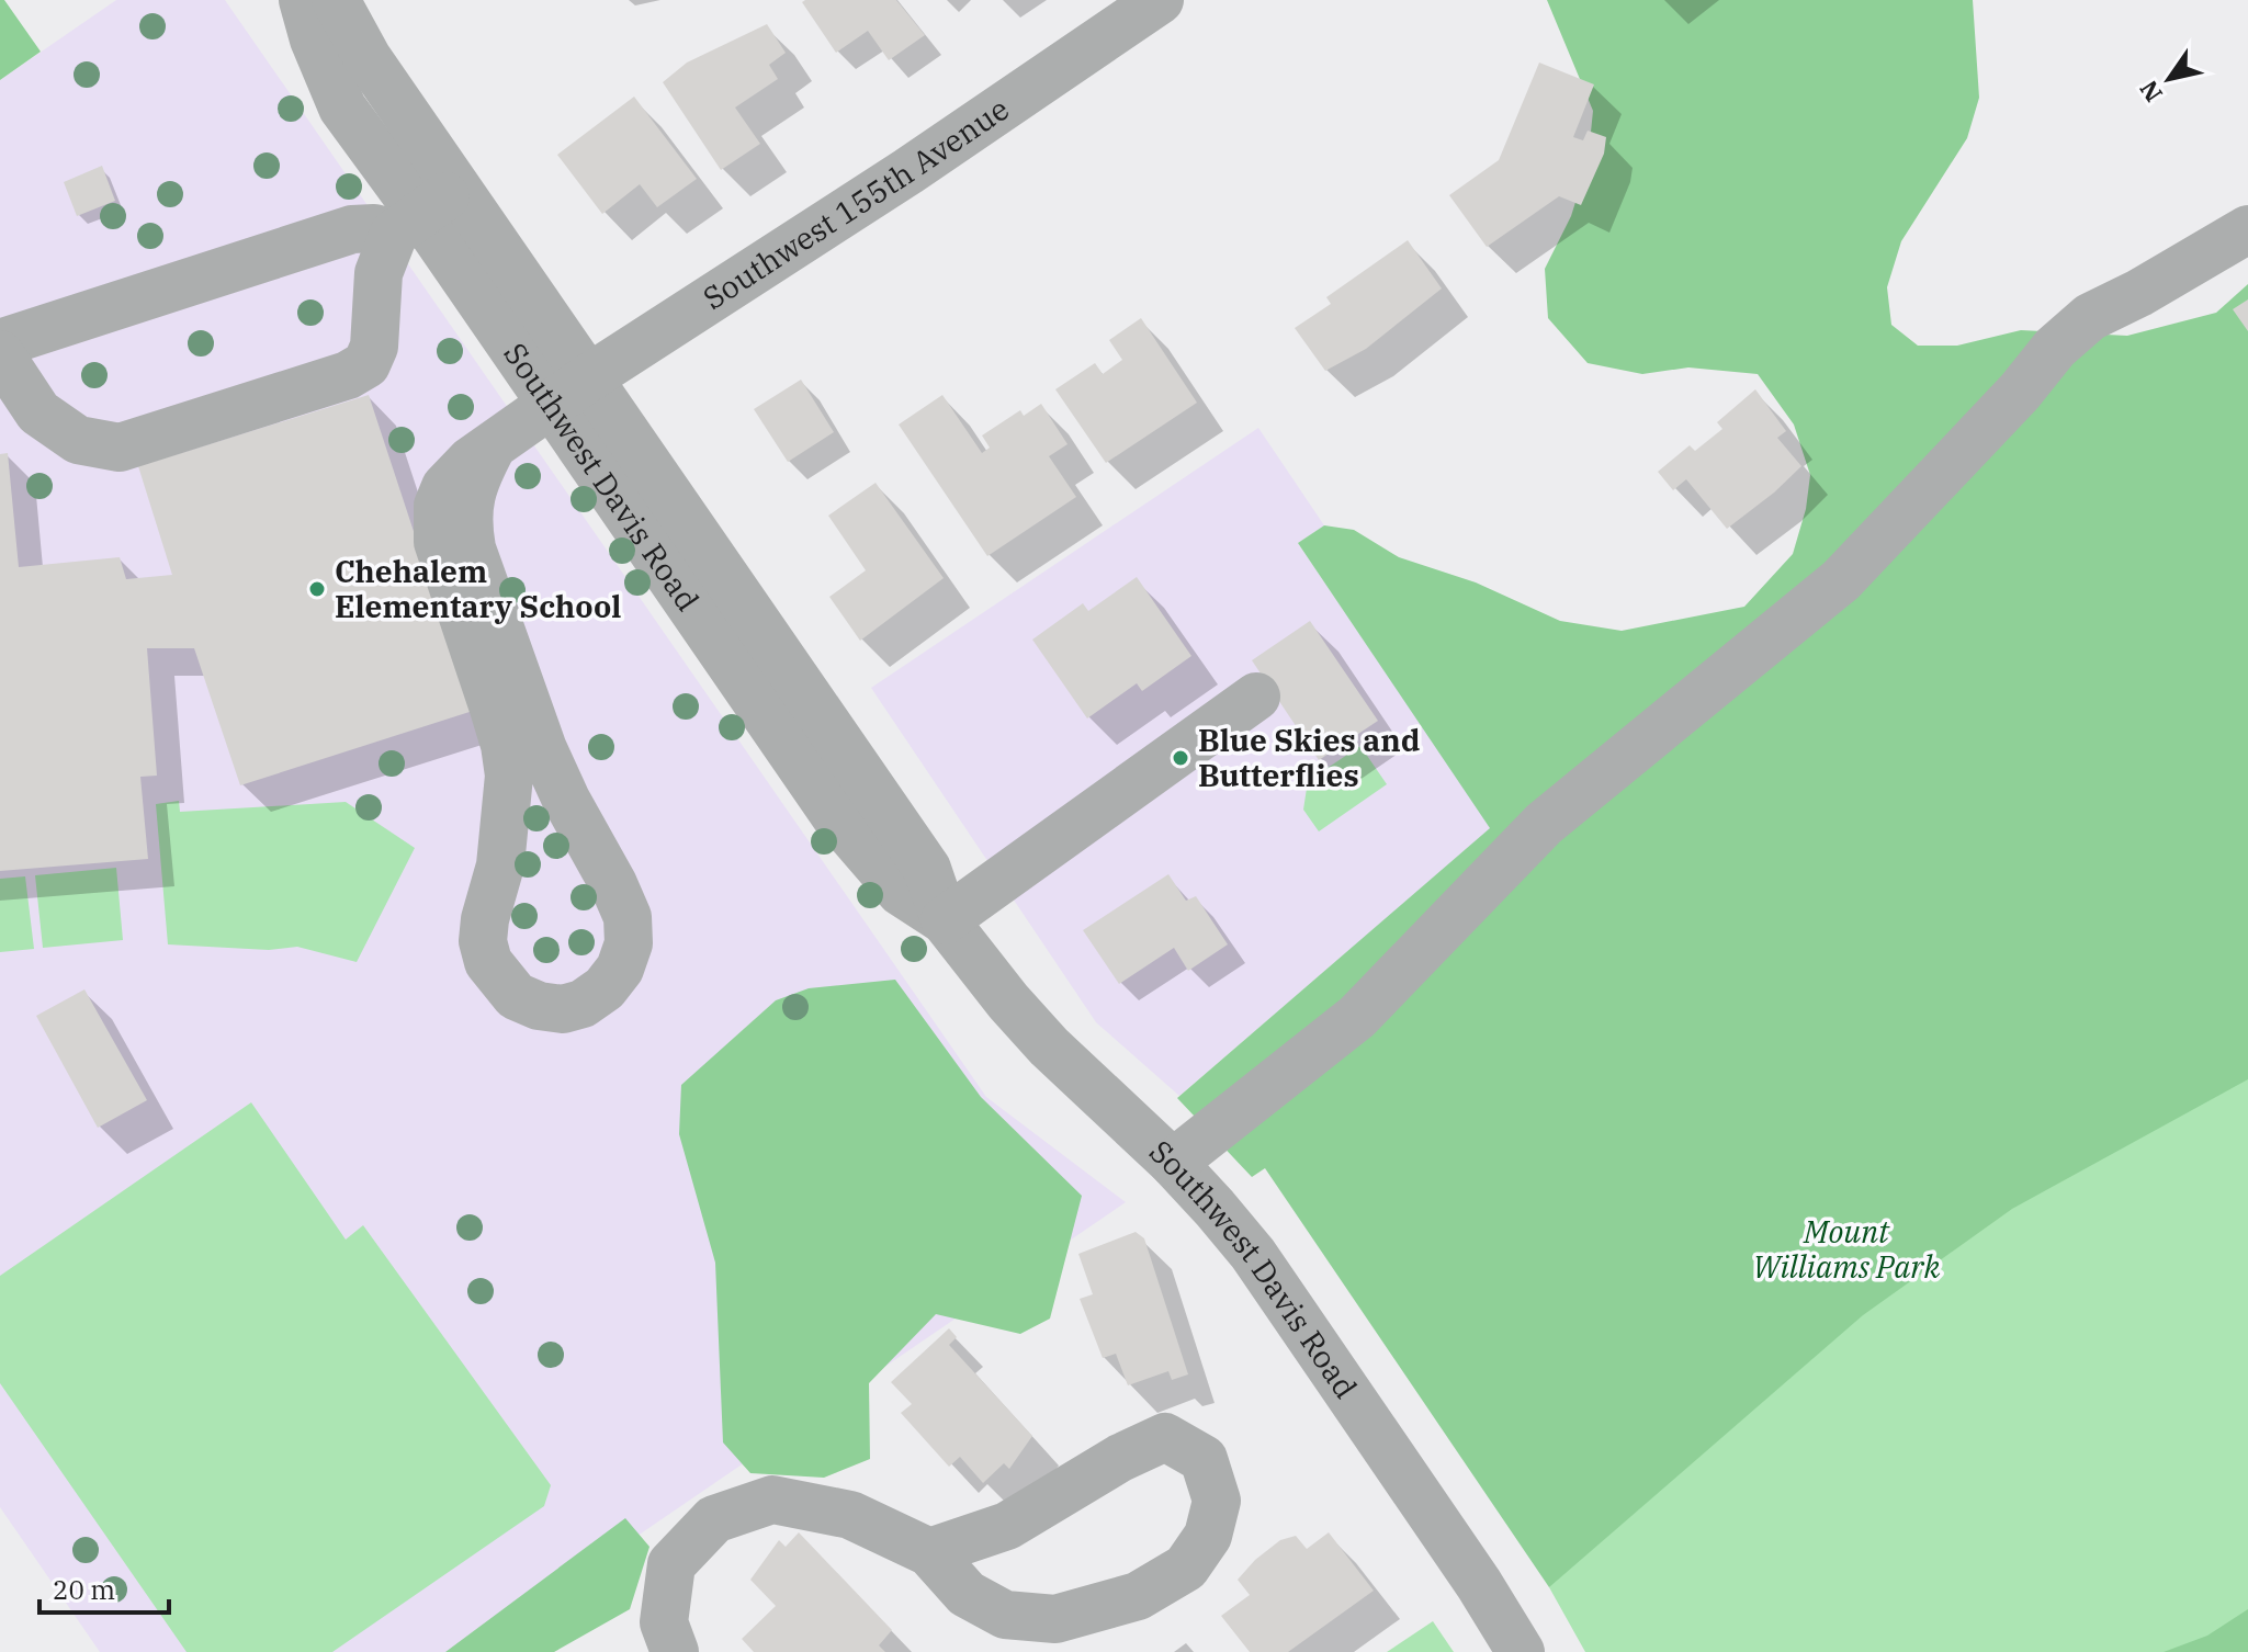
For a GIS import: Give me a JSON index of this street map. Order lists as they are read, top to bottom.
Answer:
{
  "streets": {
    "street": ["Southwest 155th Avenue", "Southwest Davis Road"]
  },
  "crossings": [
    ["Southwest 155th Avenue", "Southwest Davis Road"]
  ],
  "parks": ["Mount Williams Park"],
  "places": ["Chehalem Elementary School", "Blue Skies and Butterflies"],
  "scale_bar": "20 m",
  "north": "bottom left"
}
